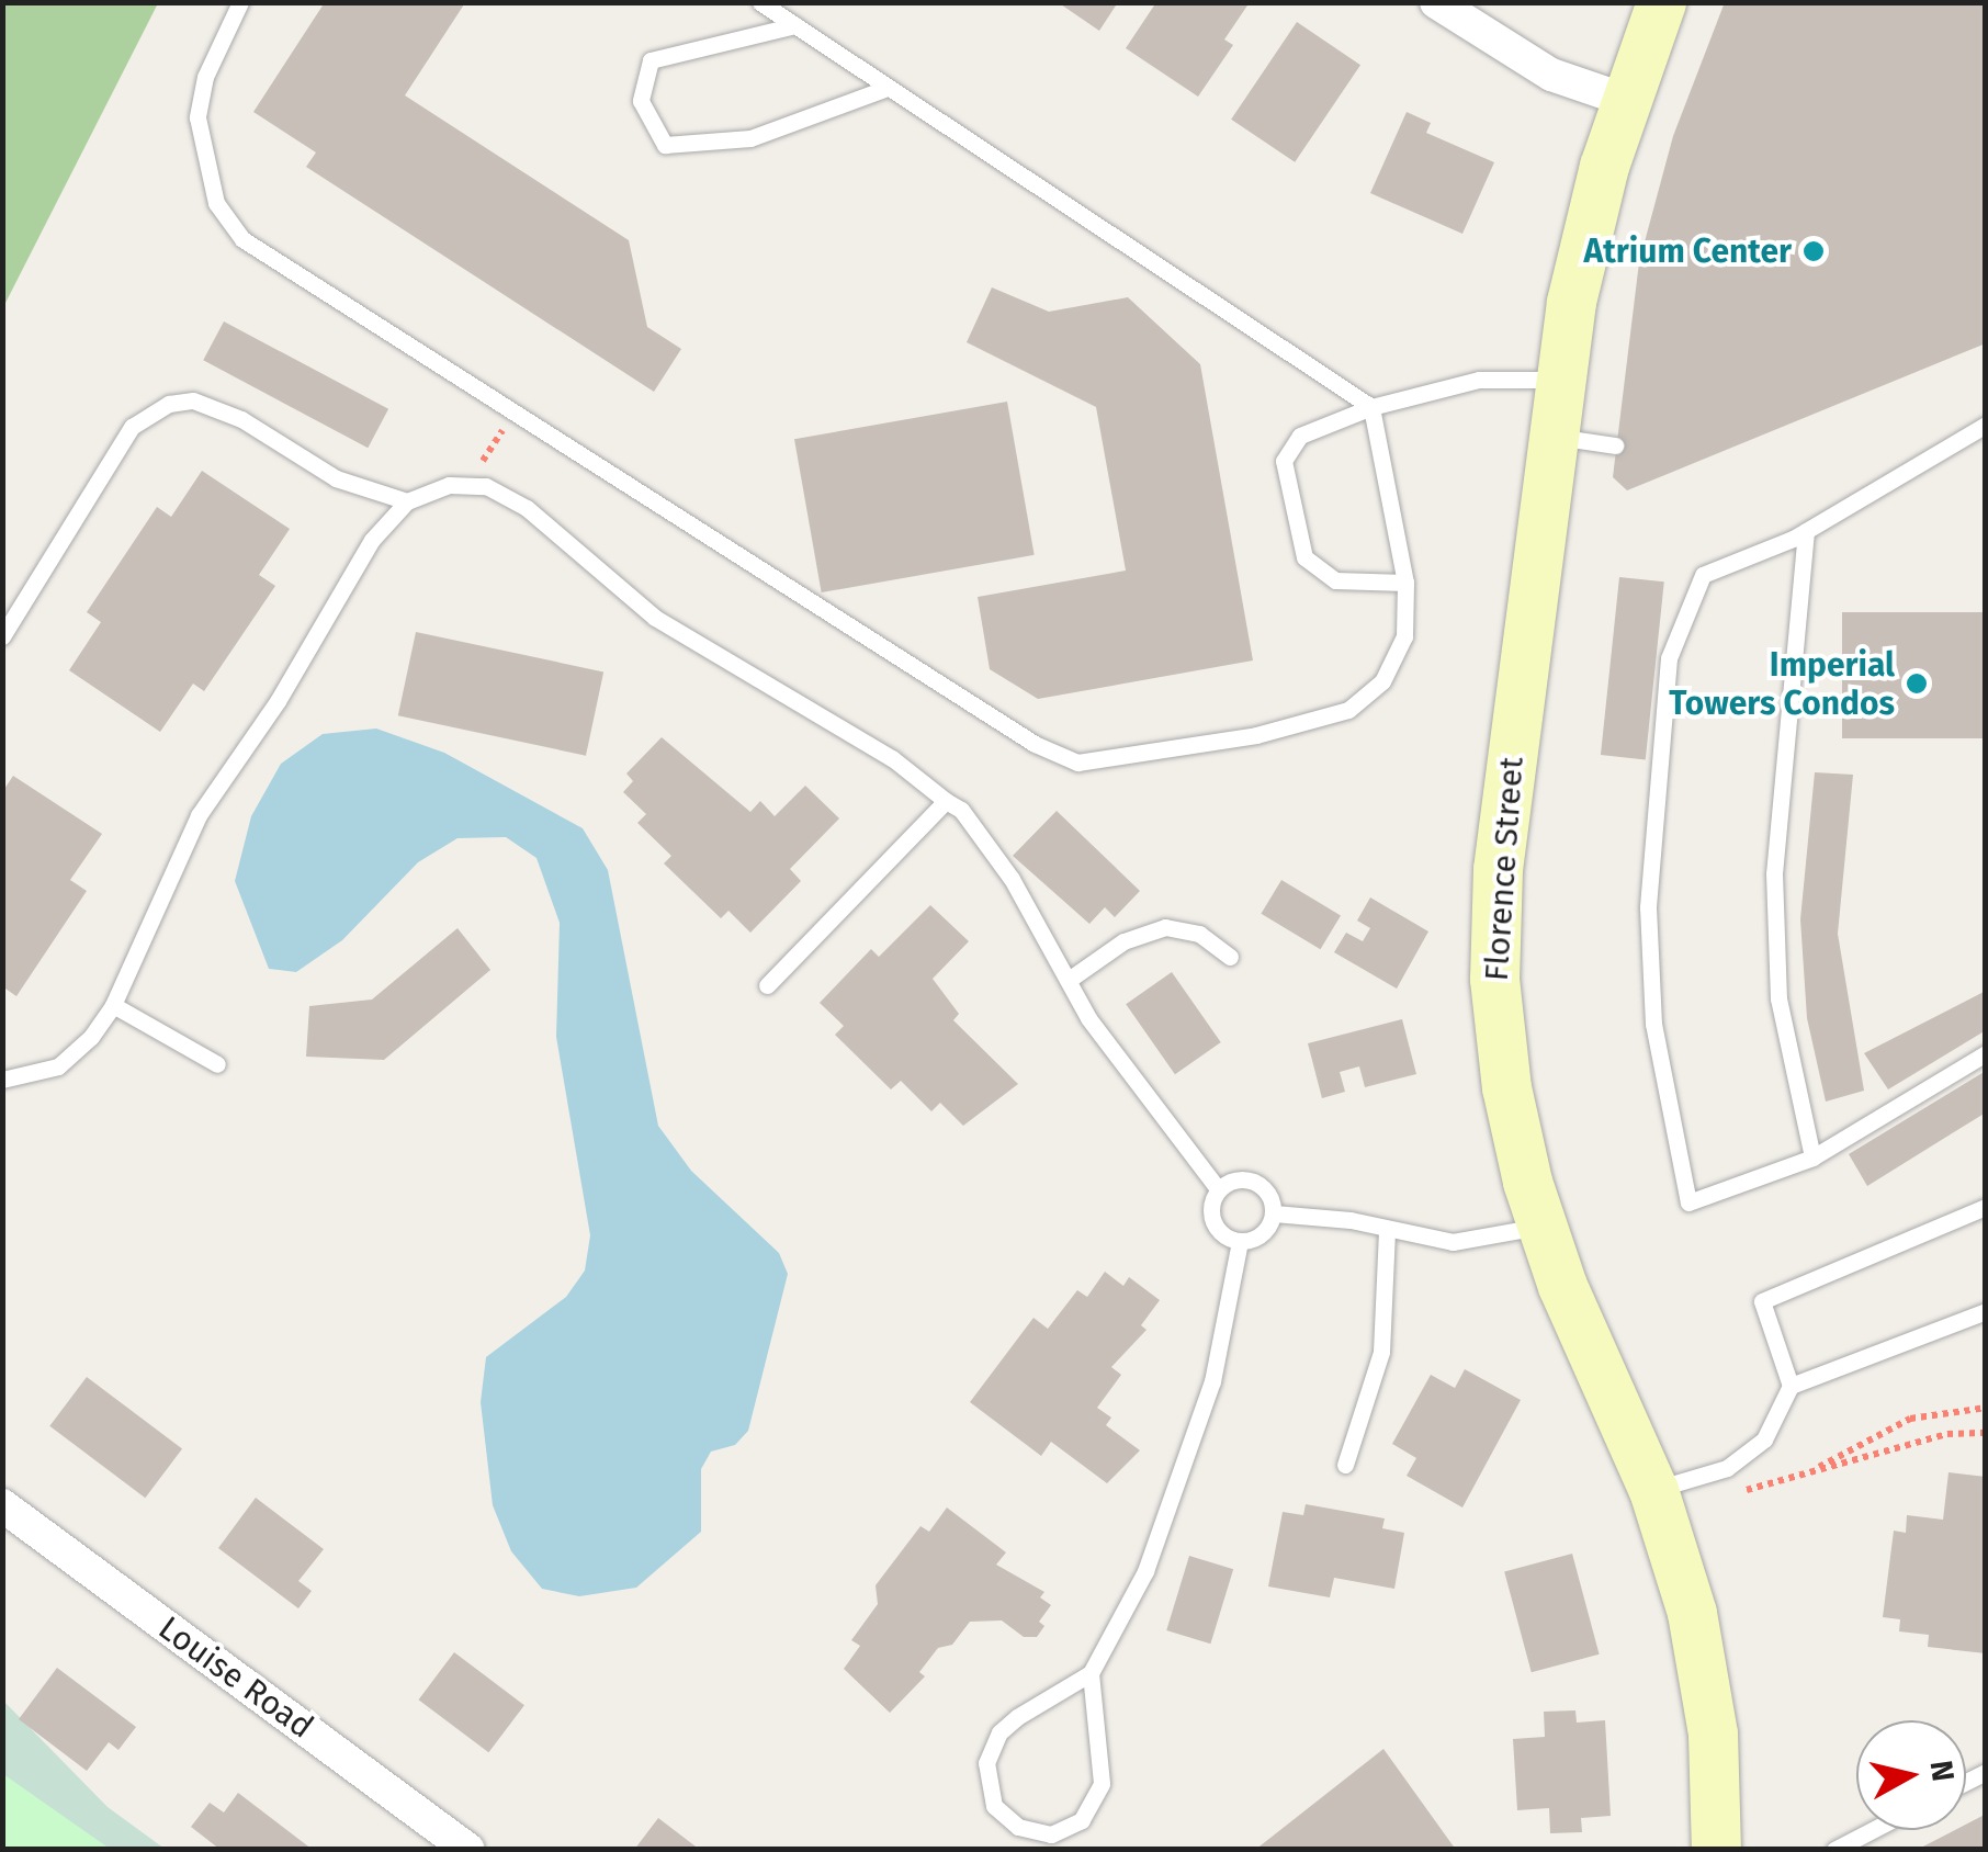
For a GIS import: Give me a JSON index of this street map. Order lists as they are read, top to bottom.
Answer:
{
  "streets": {
    "street": ["Florence Street", "Louise Road"]
  },
  "places": ["Atrium Center", "Imperial Towers Condos"],
  "north": "right"
}
